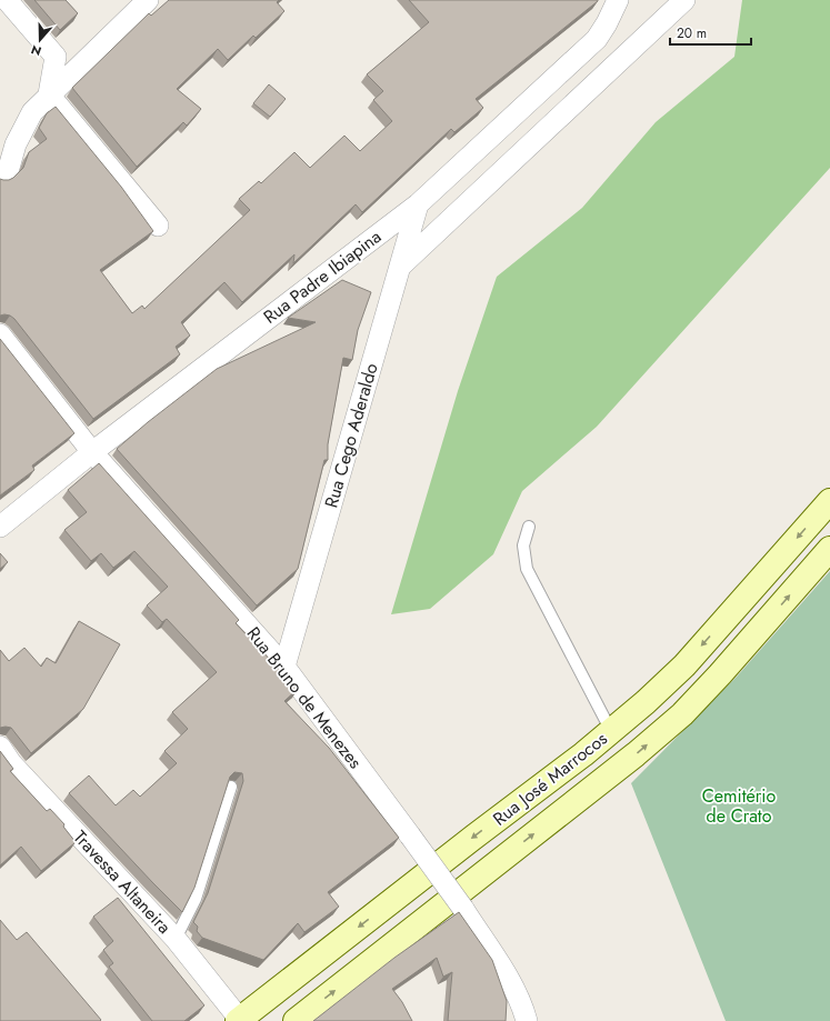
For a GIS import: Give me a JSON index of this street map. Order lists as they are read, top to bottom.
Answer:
{
  "streets": {
    "main road": ["Rua José Marrocos"],
    "street": [
      "Rua Padre Ibiapina",
      "Rua Cego Aderaldo",
      "Rua Bruno de Menezes",
      "Travessa Altaneira"
    ]
  },
  "crossings": [
    ["Rua Padre Ibiapina", "Rua Cego Aderaldo"],
    ["Rua Padre Ibiapina", "Rua Bruno de Menezes"],
    ["Rua Cego Aderaldo", "Rua Bruno de Menezes"],
    ["Rua José Marrocos", "Travessa Altaneira"]
  ],
  "parks": ["Cemitério de Crato"],
  "scale_bar": "20 m",
  "north": "bottom"
}
